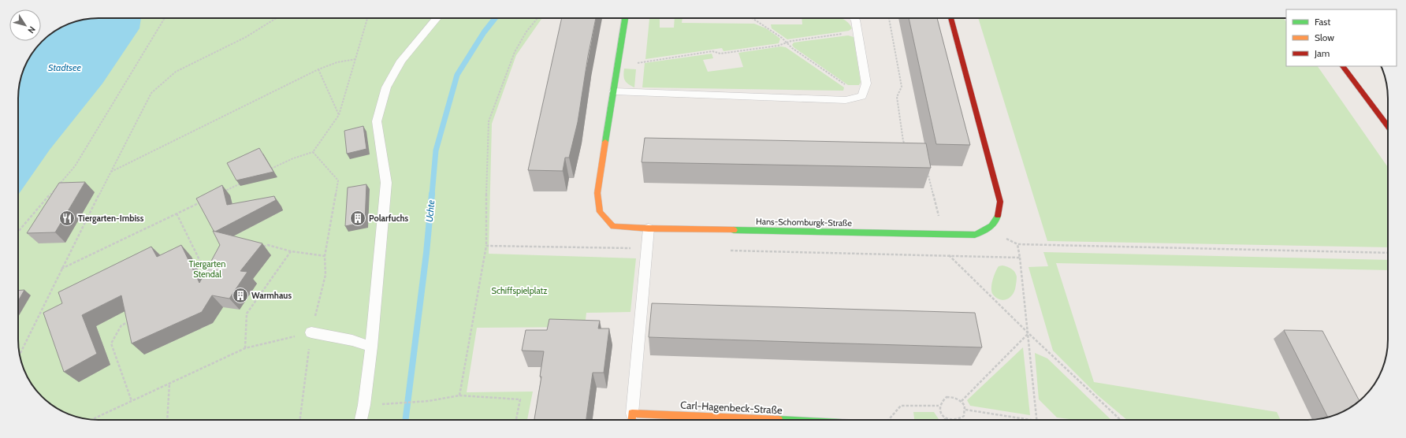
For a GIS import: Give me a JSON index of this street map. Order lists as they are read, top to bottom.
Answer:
{
  "streets": {
    "street": ["Hans-Schomburgk-Straße", "Carl-Hagenbeck-Straße"]
  },
  "water": ["Stadtsee", "Uchte"],
  "parks": ["Tiergarten Stendal", "Schiffspielplatz"],
  "places": {
    "restaurant": ["Tiergarten-Imbiss"],
    "building": ["Polarfuchs", "Warmhaus"]
  },
  "legend": ["Fast", "Slow", "Jam"],
  "north": "bottom right"
}
